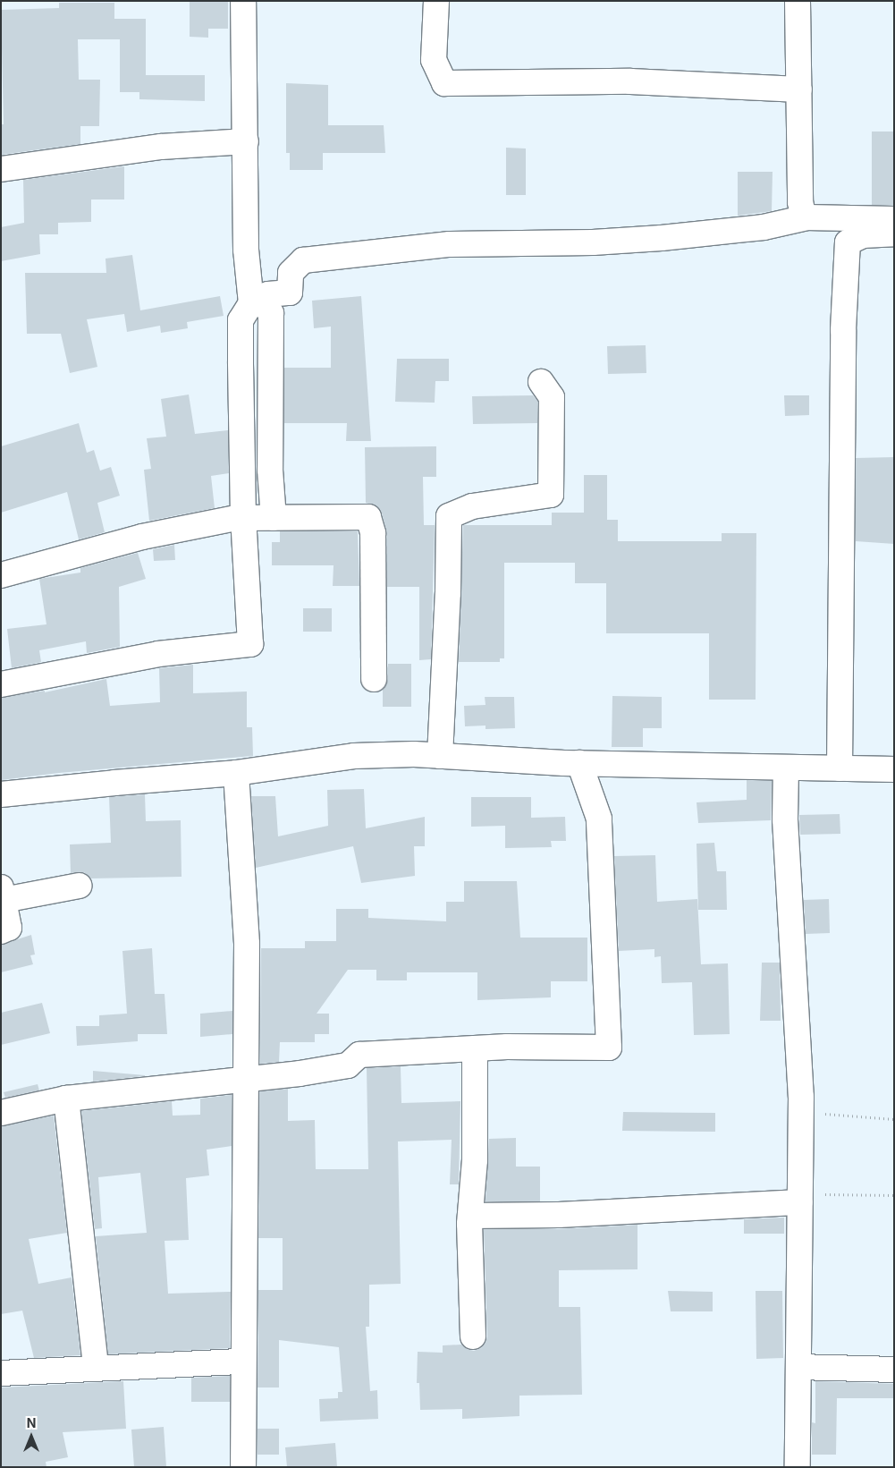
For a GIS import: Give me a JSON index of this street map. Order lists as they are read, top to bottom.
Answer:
{
  "north": "top"
}
